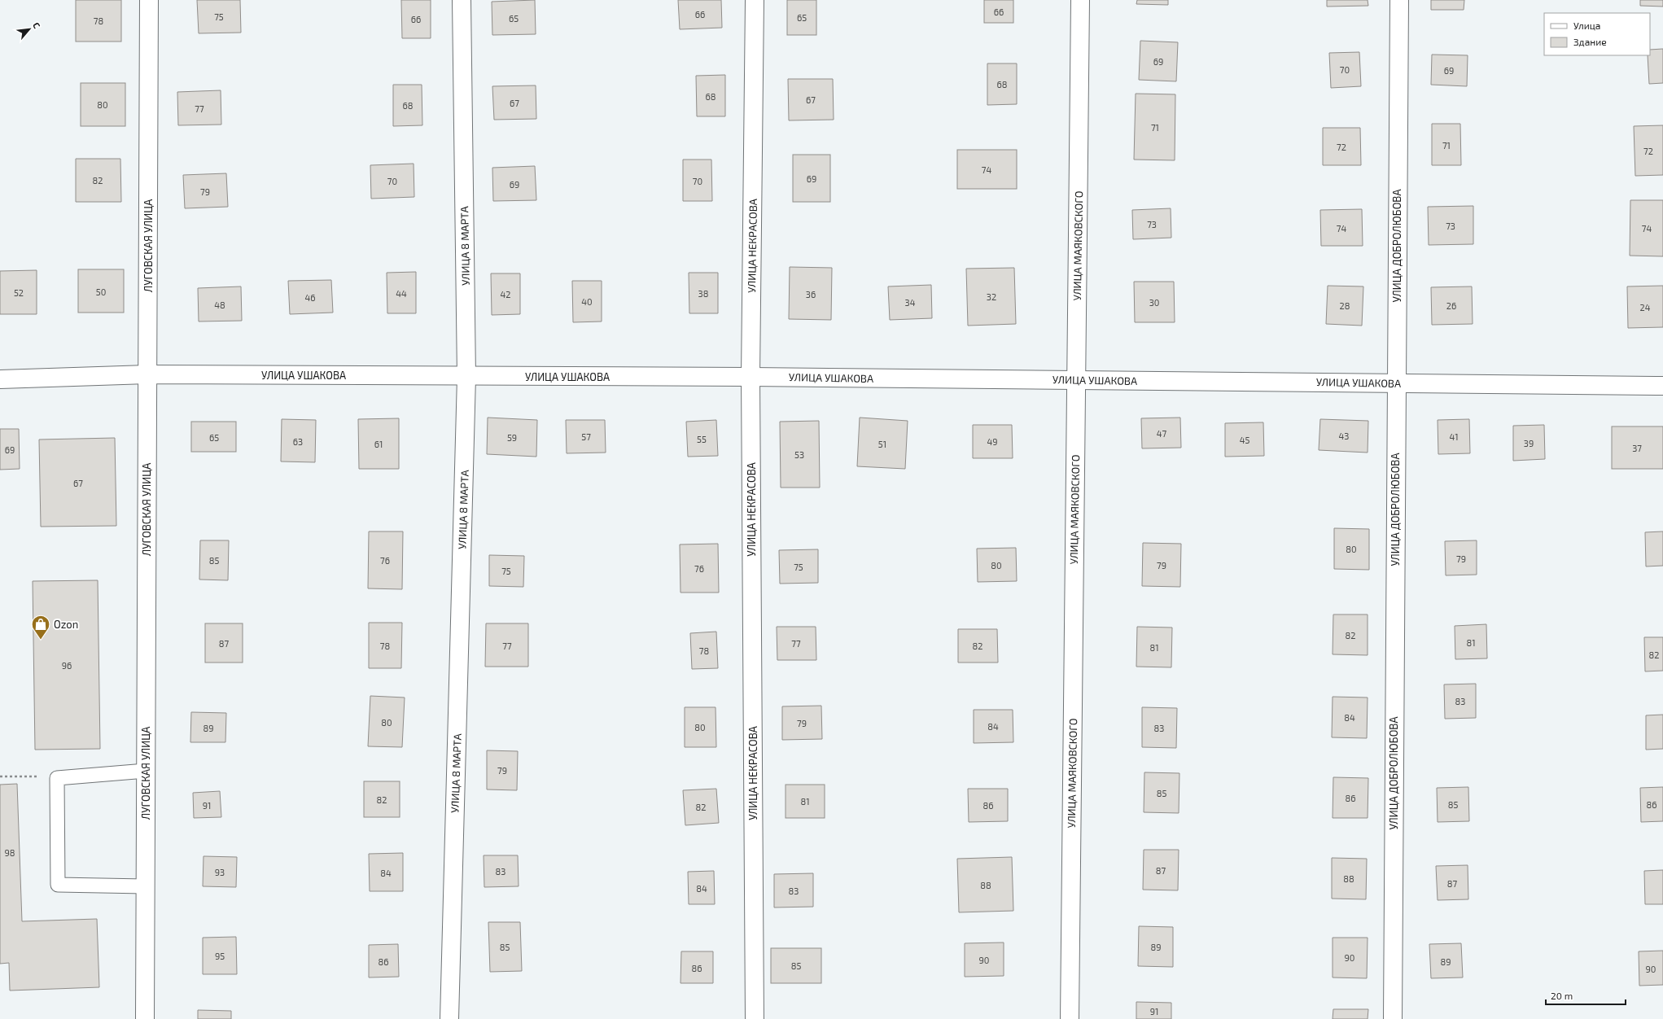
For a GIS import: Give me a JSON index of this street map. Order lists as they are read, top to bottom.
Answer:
{
  "streets": {
    "street": [
      "ЛУГОВСКАЯ УЛИЦА",
      "УЛИЦА 8 МАРТА",
      "УЛИЦА НЕКРАСОВА",
      "УЛИЦА МАЯКОВСКОГО",
      "УЛИЦА ДОБРОЛЮБОВА",
      "УЛИЦА УШАКОВА"
    ]
  },
  "crossings": [
    ["ЛУГОВСКАЯ УЛИЦА", "УЛИЦА УШАКОВА"],
    ["УЛИЦА 8 МАРТА", "УЛИЦА УШАКОВА"],
    ["УЛИЦА НЕКРАСОВА", "УЛИЦА УШАКОВА"],
    ["УЛИЦА МАЯКОВСКОГО", "УЛИЦА УШАКОВА"],
    ["УЛИЦА ДОБРОЛЮБОВА", "УЛИЦА УШАКОВА"]
  ],
  "places": {
    "shop": ["Ozon"]
  },
  "house_numbers": [
    "66",
    "66",
    "75",
    "65",
    "65",
    "66",
    "78",
    "69",
    "70",
    "69",
    "68",
    "68",
    "67",
    "67",
    "80",
    "68",
    "77",
    "71",
    "71",
    "72",
    "72",
    "74",
    "69",
    "82",
    "70",
    "70",
    "69",
    "79",
    "73",
    "73",
    "74",
    "74",
    "50",
    "52",
    "44",
    "38",
    "42",
    "36",
    "32",
    "46",
    "40",
    "34",
    "30",
    "48",
    "28",
    "26",
    "24",
    "47",
    "43",
    "57",
    "41",
    "65",
    "59",
    "55",
    "45",
    "63",
    "49",
    "39",
    "61",
    "51",
    "37",
    "69",
    "53",
    "67",
    "80",
    "79",
    "85",
    "76",
    "80",
    "79",
    "75",
    "76",
    "75",
    "82",
    "81",
    "87",
    "77",
    "78",
    "77",
    "82",
    "81",
    "78",
    "82",
    "96",
    "83",
    "84",
    "80",
    "79",
    "84",
    "80",
    "89",
    "83",
    "79",
    "85",
    "86",
    "82",
    "81",
    "85",
    "86",
    "91",
    "86",
    "82",
    "98",
    "87",
    "83",
    "93",
    "84",
    "88",
    "87",
    "88",
    "84",
    "83",
    "85",
    "89",
    "95",
    "90",
    "90",
    "86",
    "89",
    "85",
    "86",
    "90",
    "91"
  ],
  "legend": ["Улица", "Здание"],
  "scale_bar": "20 m",
  "north": "top right"
}
